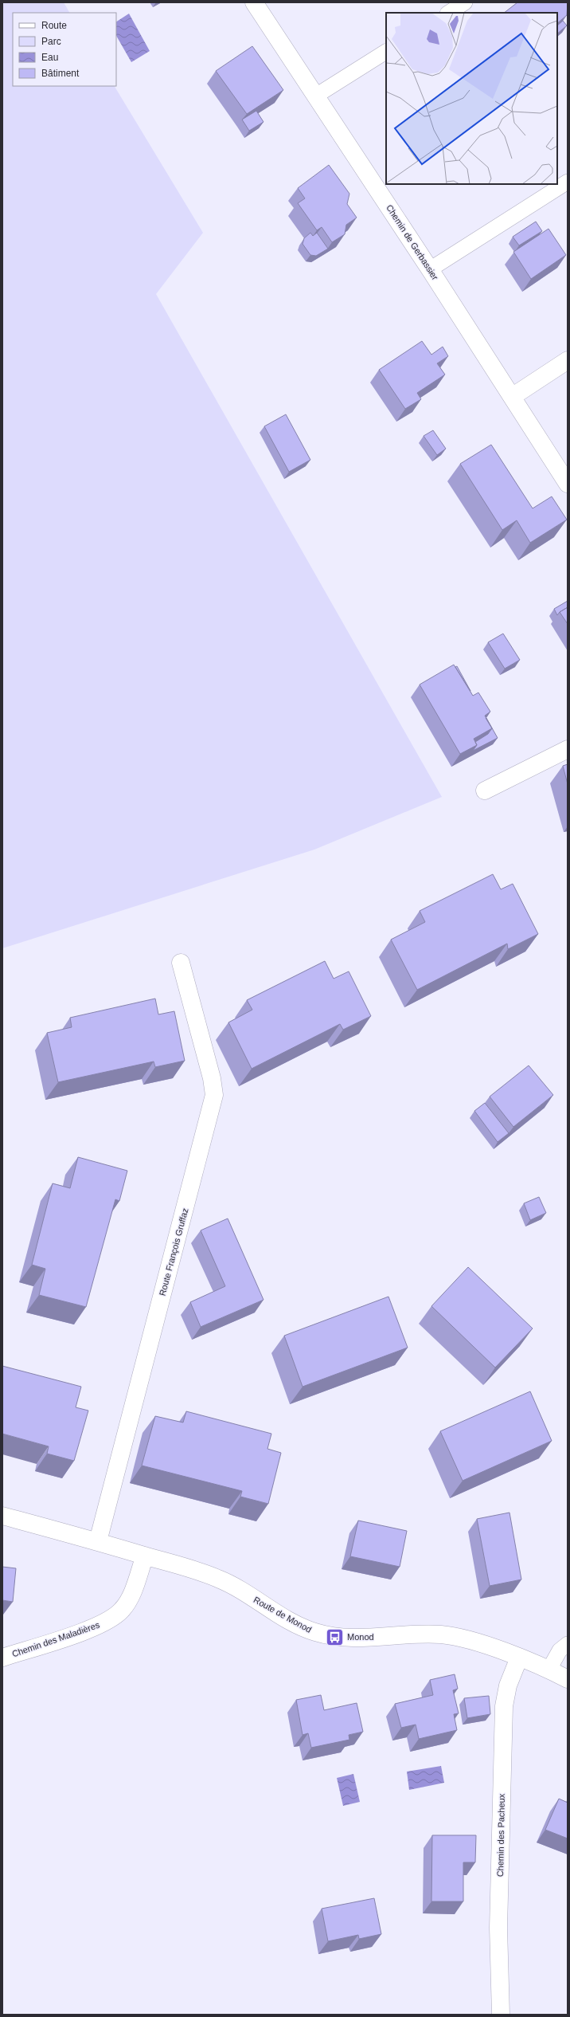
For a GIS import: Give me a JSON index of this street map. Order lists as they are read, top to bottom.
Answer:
{
  "streets": {
    "street": [
      "Chemin de Gerbassier",
      "Route François Gruffaz",
      "Route de Monod",
      "Chemin des Maladières",
      "Chemin des Pacheux"
    ]
  },
  "crossings": [
    ["Route François Gruffaz", "Route de Monod"],
    ["Route de Monod", "Chemin des Maladières"],
    ["Route de Monod", "Chemin des Pacheux"]
  ],
  "places": {
    "bus stop": ["Monod"]
  },
  "legend": [
    "Route",
    "Parc",
    "Eau",
    "Bâtiment"
  ]
}
